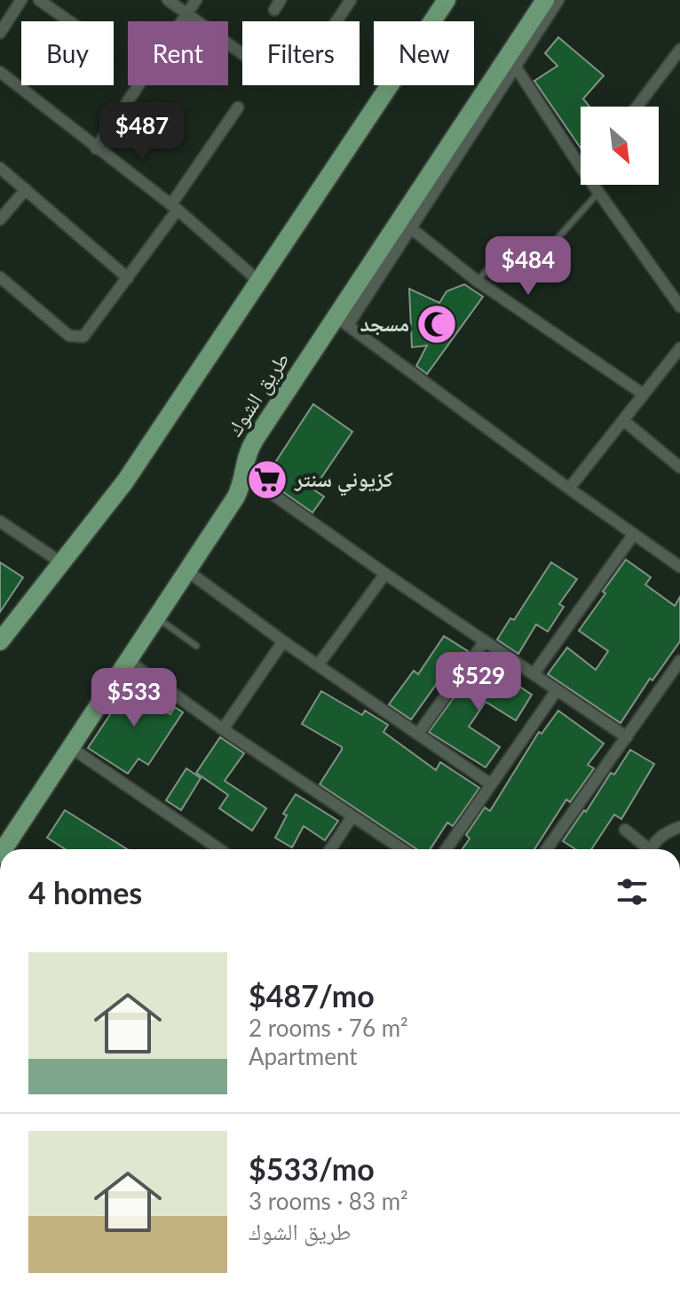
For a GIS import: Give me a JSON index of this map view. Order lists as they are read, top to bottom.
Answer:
{
  "streets": {
    "main road": ["طريق الشوك"]
  },
  "places": {
    "mosque": ["مسجد"],
    "supermarket": ["كزيوني سنتر"]
  },
  "north": "bottom right",
  "page": {
    "chip": [
      "Buy",
      "Rent",
      "Filters",
      "New"
    ],
    "price": [
      "$487",
      "$484",
      "$529",
      "$533"
    ],
    "heading": "4 homes",
    "list": [
      {
        "name": "$487/mo",
        "note": "2 rooms · 76 m² · Apartment"
      },
      {
        "name": "$533/mo",
        "note": "3 rooms · 83 m² · طريق الشوك"
      }
    ]
  }
}
